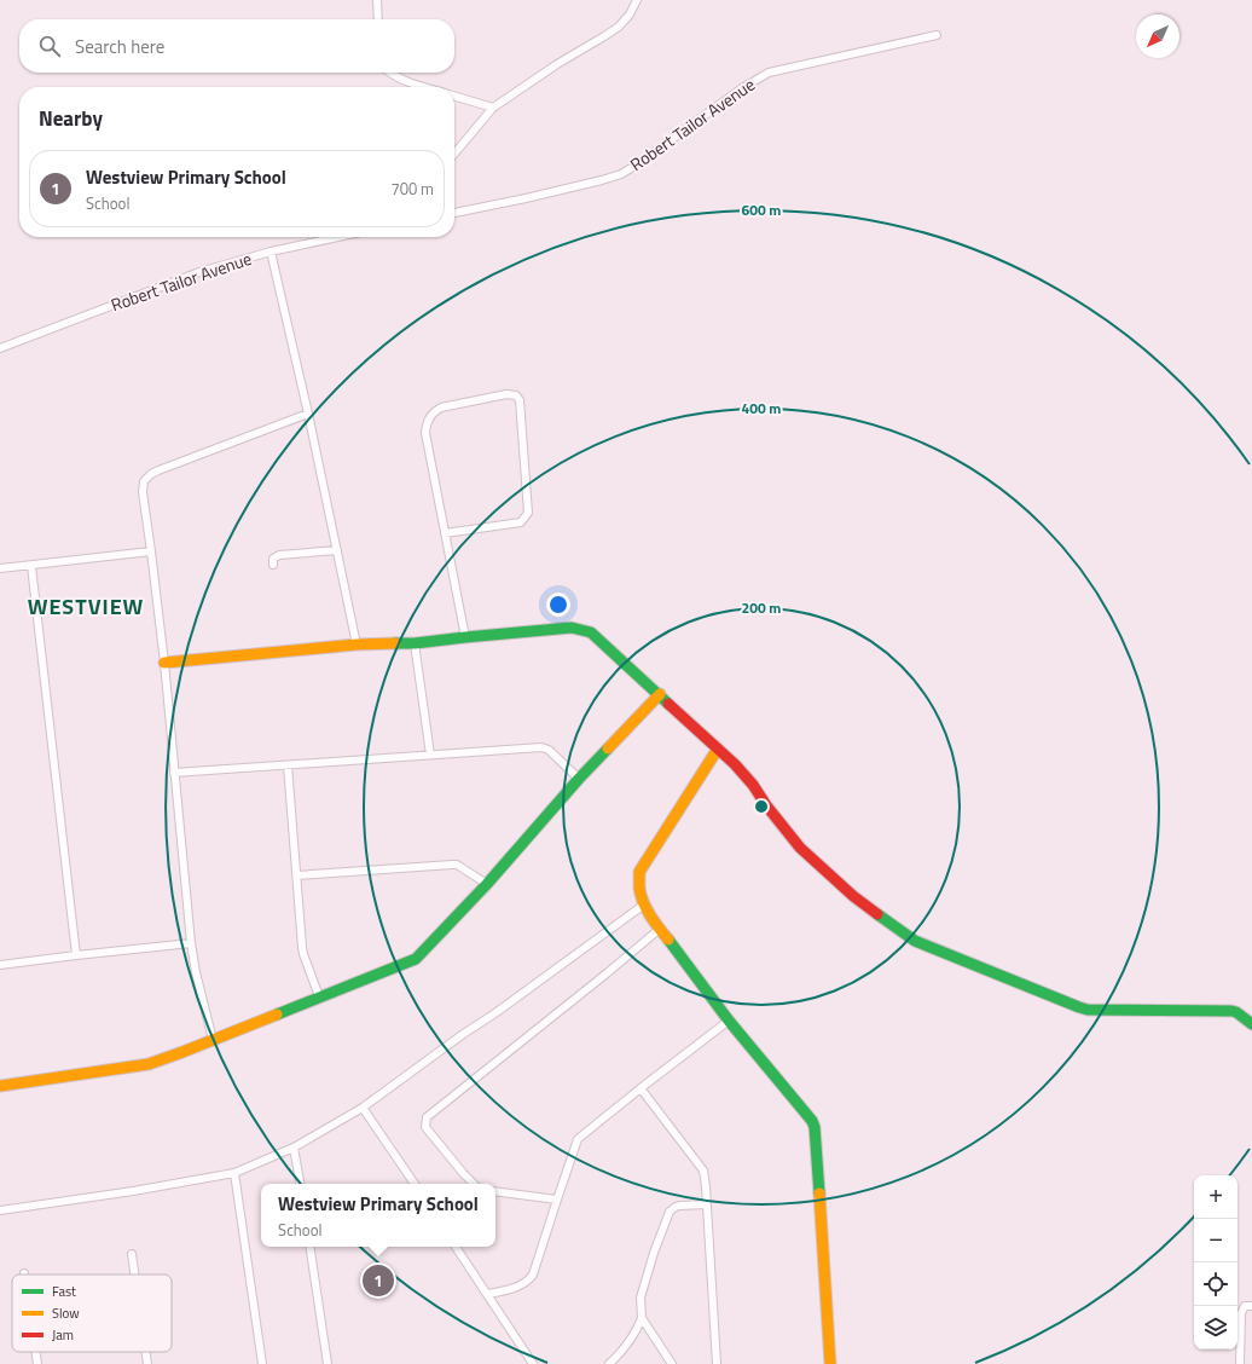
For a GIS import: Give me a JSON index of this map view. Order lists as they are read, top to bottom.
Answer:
{
  "streets": {
    "street": ["Robert Tailor Avenue"]
  },
  "districts": ["WESTVIEW"],
  "legend": ["Fast", "Slow", "Jam"],
  "north": "bottom left",
  "page": {
    "search": "Search here",
    "heading": "Nearby",
    "list": [
      {
        "mark": "1",
        "name": "Westview Primary School",
        "note": "School",
        "value": "700 m"
      }
    ],
    "map_buttons": ["+", "−"],
    "popup": ["Westview Primary School", "School"],
    "pins": "1"
  },
  "rings": ["600 m", "400 m", "200 m"]
}
